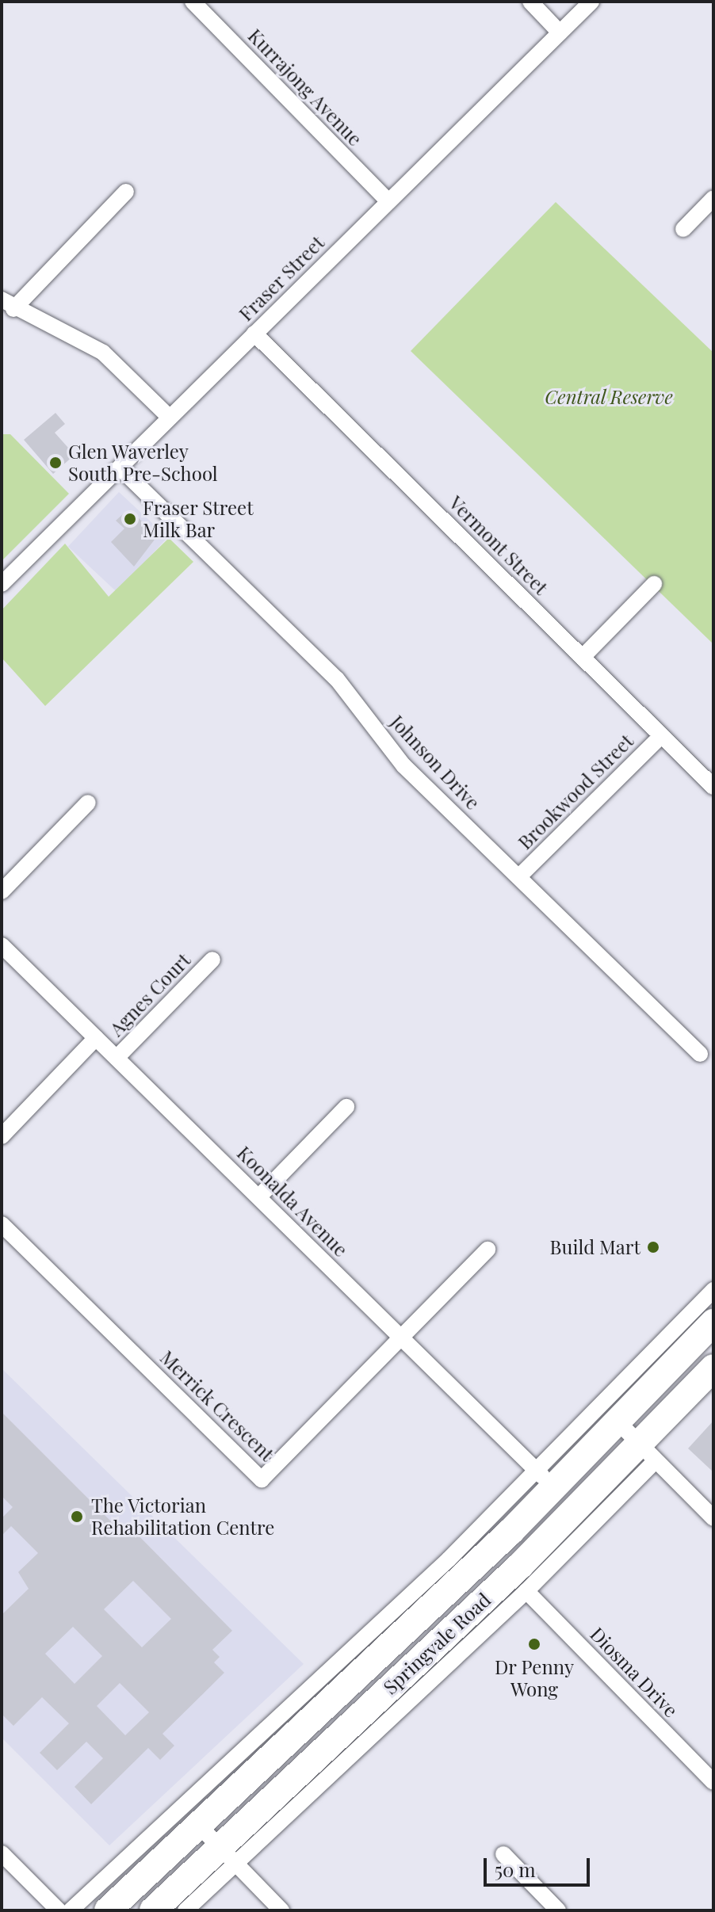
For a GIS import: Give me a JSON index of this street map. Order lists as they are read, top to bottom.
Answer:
{
  "streets": {
    "highway": ["Springvale Road"],
    "street": [
      "Kurrajong Avenue",
      "Fraser Street",
      "Vermont Street",
      "Johnson Drive",
      "Brookwood Street",
      "Agnes Court",
      "Koonalda Avenue",
      "Merrick Crescent",
      "Diosma Drive"
    ]
  },
  "crossings": [
    ["Kurrajong Avenue", "Fraser Street"],
    ["Fraser Street", "Vermont Street"],
    ["Fraser Street", "Johnson Drive"],
    ["Vermont Street", "Brookwood Street"],
    ["Johnson Drive", "Brookwood Street"],
    ["Agnes Court", "Koonalda Avenue"],
    ["Koonalda Avenue", "Merrick Crescent"],
    ["Koonalda Avenue", "Springvale Road"],
    ["Springvale Road", "Diosma Drive"]
  ],
  "parks": ["Central Reserve"],
  "places": [
    "Glen Waverley South Pre-School",
    "Fraser Street Milk Bar",
    "Build Mart",
    "The Victorian Rehabilitation Centre",
    "Dr Penny Wong"
  ],
  "scale_bar": "50 m"
}
